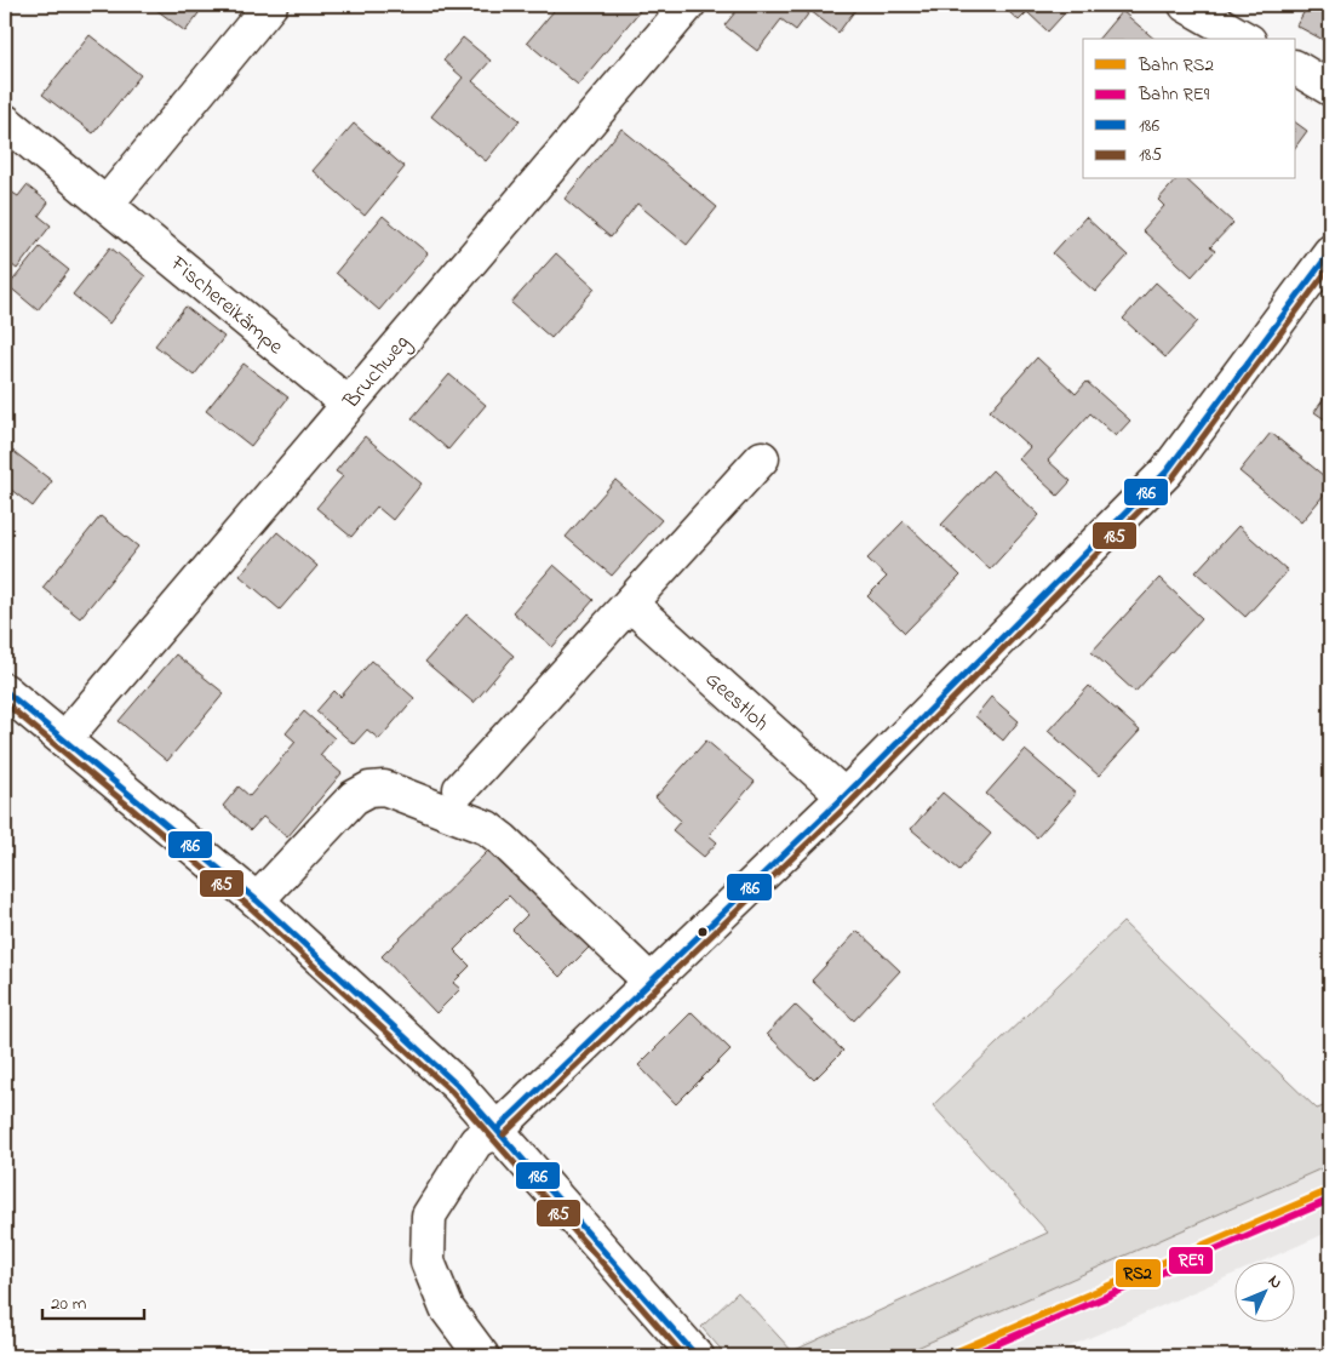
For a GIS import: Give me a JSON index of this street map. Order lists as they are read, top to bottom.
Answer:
{
  "streets": {
    "street": ["Fischereikämpe", "Bruchweg", "Geestloh"]
  },
  "crossings": [
    ["Fischereikämpe", "Bruchweg"]
  ],
  "lines": [
    "transit line 186",
    "transit line 185",
    "rail line RS2",
    "rail line RE9"
  ],
  "legend": [
    "Bahn RS2",
    "Bahn RE9",
    "186",
    "185"
  ],
  "scale_bar": "20 m",
  "north": "top right"
}
